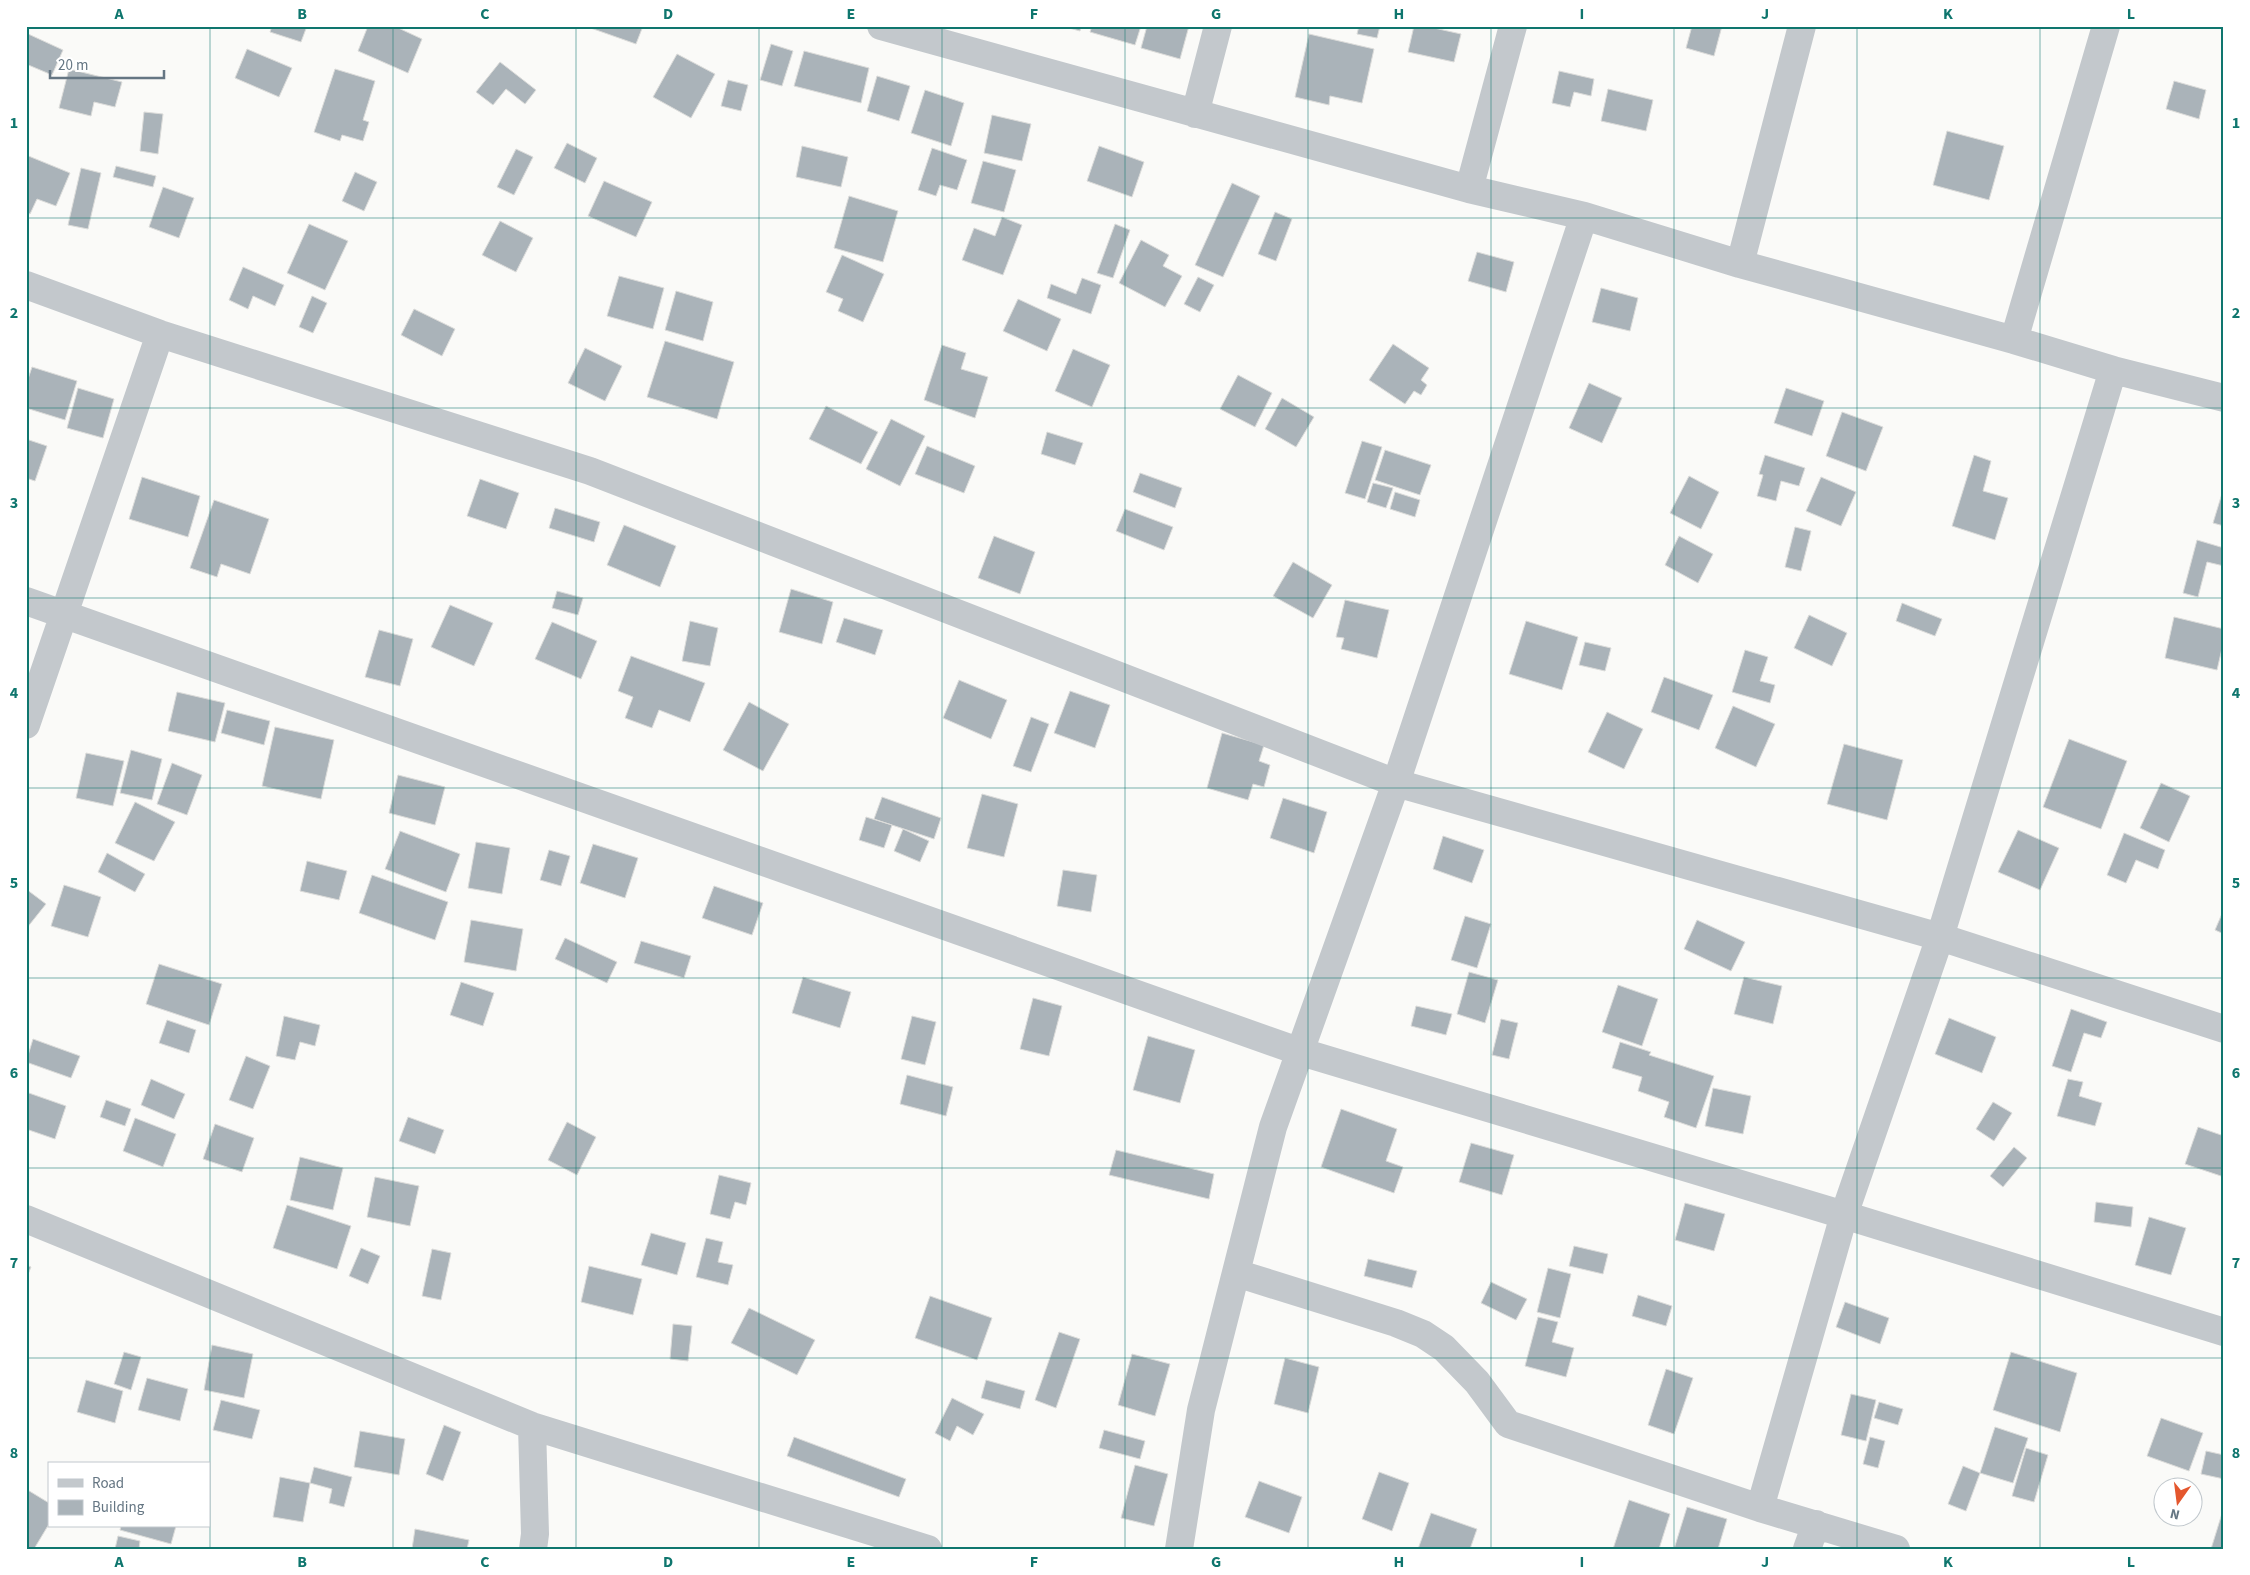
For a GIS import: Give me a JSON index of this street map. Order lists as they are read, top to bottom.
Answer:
{
  "legend": ["Road", "Building"],
  "scale_bar": "20 m",
  "north": "bottom",
  "grid": {
    "columns": [
      "A",
      "B",
      "C",
      "D",
      "E",
      "F",
      "G",
      "H",
      "I",
      "J",
      "K",
      "L"
    ],
    "rows": [
      "1",
      "2",
      "3",
      "4",
      "5",
      "6",
      "7",
      "8"
    ]
  }
}
